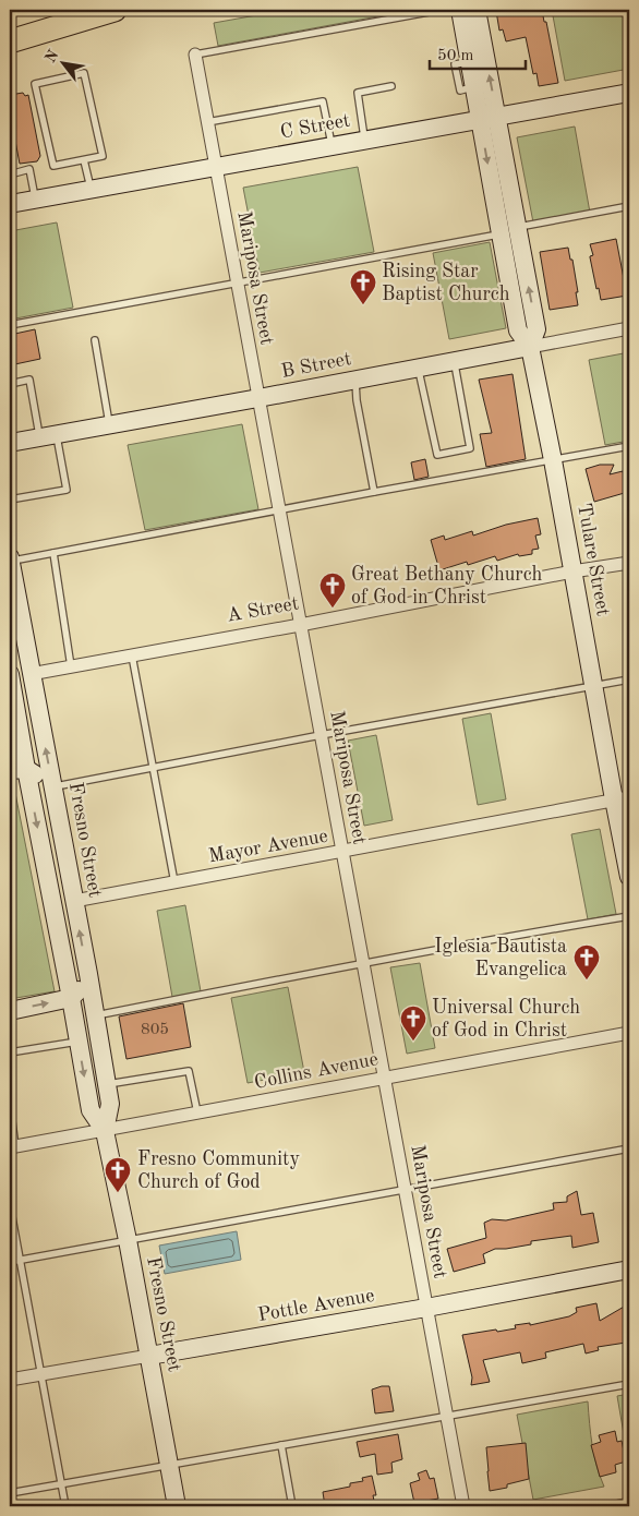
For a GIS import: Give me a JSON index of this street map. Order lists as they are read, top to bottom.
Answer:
{
  "streets": {
    "main road": [
      "C Street",
      "B Street",
      "Tulare Street",
      "Fresno Street",
      "Pottle Avenue"
    ],
    "street": [
      "Mariposa Street",
      "A Street",
      "Mayor Avenue",
      "Collins Avenue"
    ]
  },
  "crossings": [
    ["C Street", "Mariposa Street"],
    ["C Street", "Tulare Street"],
    ["Mariposa Street", "B Street"],
    ["Mariposa Street", "A Street"],
    ["Mariposa Street", "Mayor Avenue"],
    ["Mariposa Street", "Collins Avenue"],
    ["Mariposa Street", "Pottle Avenue"],
    ["B Street", "Tulare Street"],
    ["Tulare Street", "A Street"],
    ["Tulare Street", "Mayor Avenue"],
    ["A Street", "Fresno Street"],
    ["Fresno Street", "Mayor Avenue"],
    ["Fresno Street", "Collins Avenue"],
    ["Fresno Street", "Pottle Avenue"]
  ],
  "places": {
    "church": [
      "Rising Star Baptist Church",
      "Great Bethany Church of God in Christ",
      "Iglesia Bautista Evangelica",
      "Universal Church of God in Christ",
      "Fresno Community Church of God"
    ]
  },
  "house_numbers": ["805"],
  "scale_bar": "50 m",
  "north": "top left"
}
